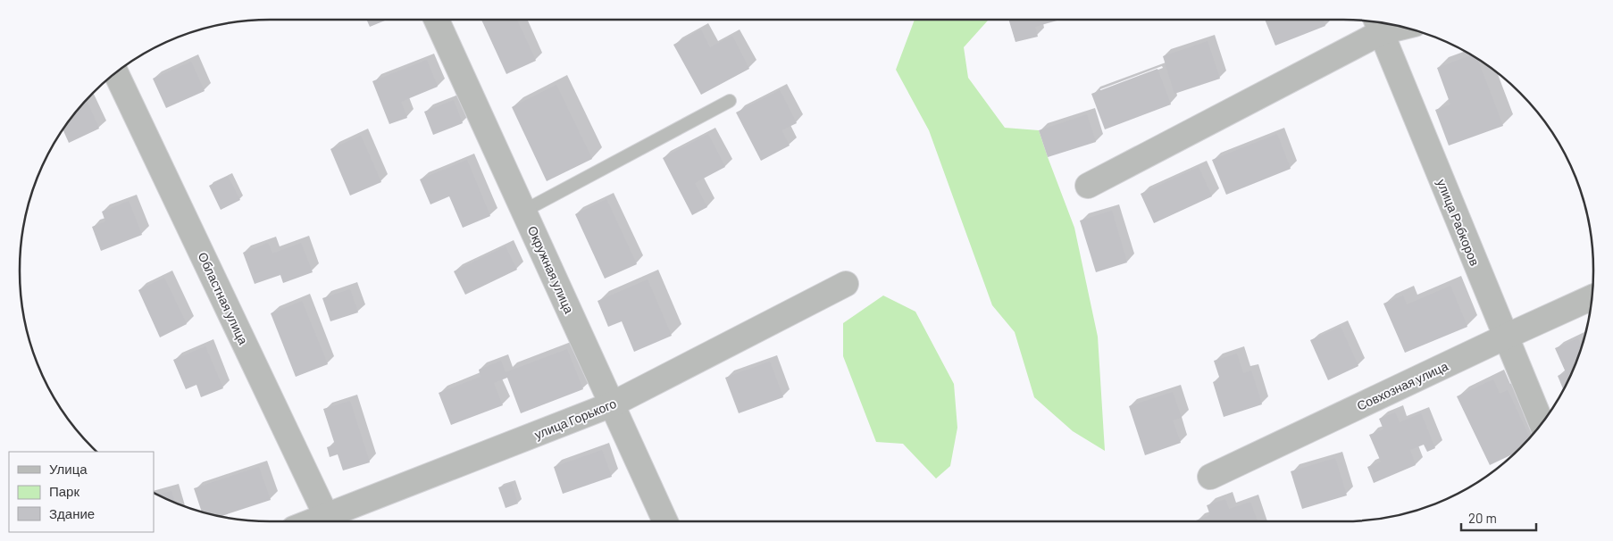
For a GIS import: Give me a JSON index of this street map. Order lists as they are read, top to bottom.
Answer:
{
  "streets": {
    "street": [
      "улица Рабкоров",
      "Окружная улица",
      "Областная улица",
      "Совхозная улица",
      "улица Горького"
    ]
  },
  "crossings": [
    ["улица Рабкоров", "Совхозная улица"],
    ["Окружная улица", "улица Горького"]
  ],
  "legend": ["Улица", "Парк", "Здание"],
  "scale_bar": "20 m"
}
